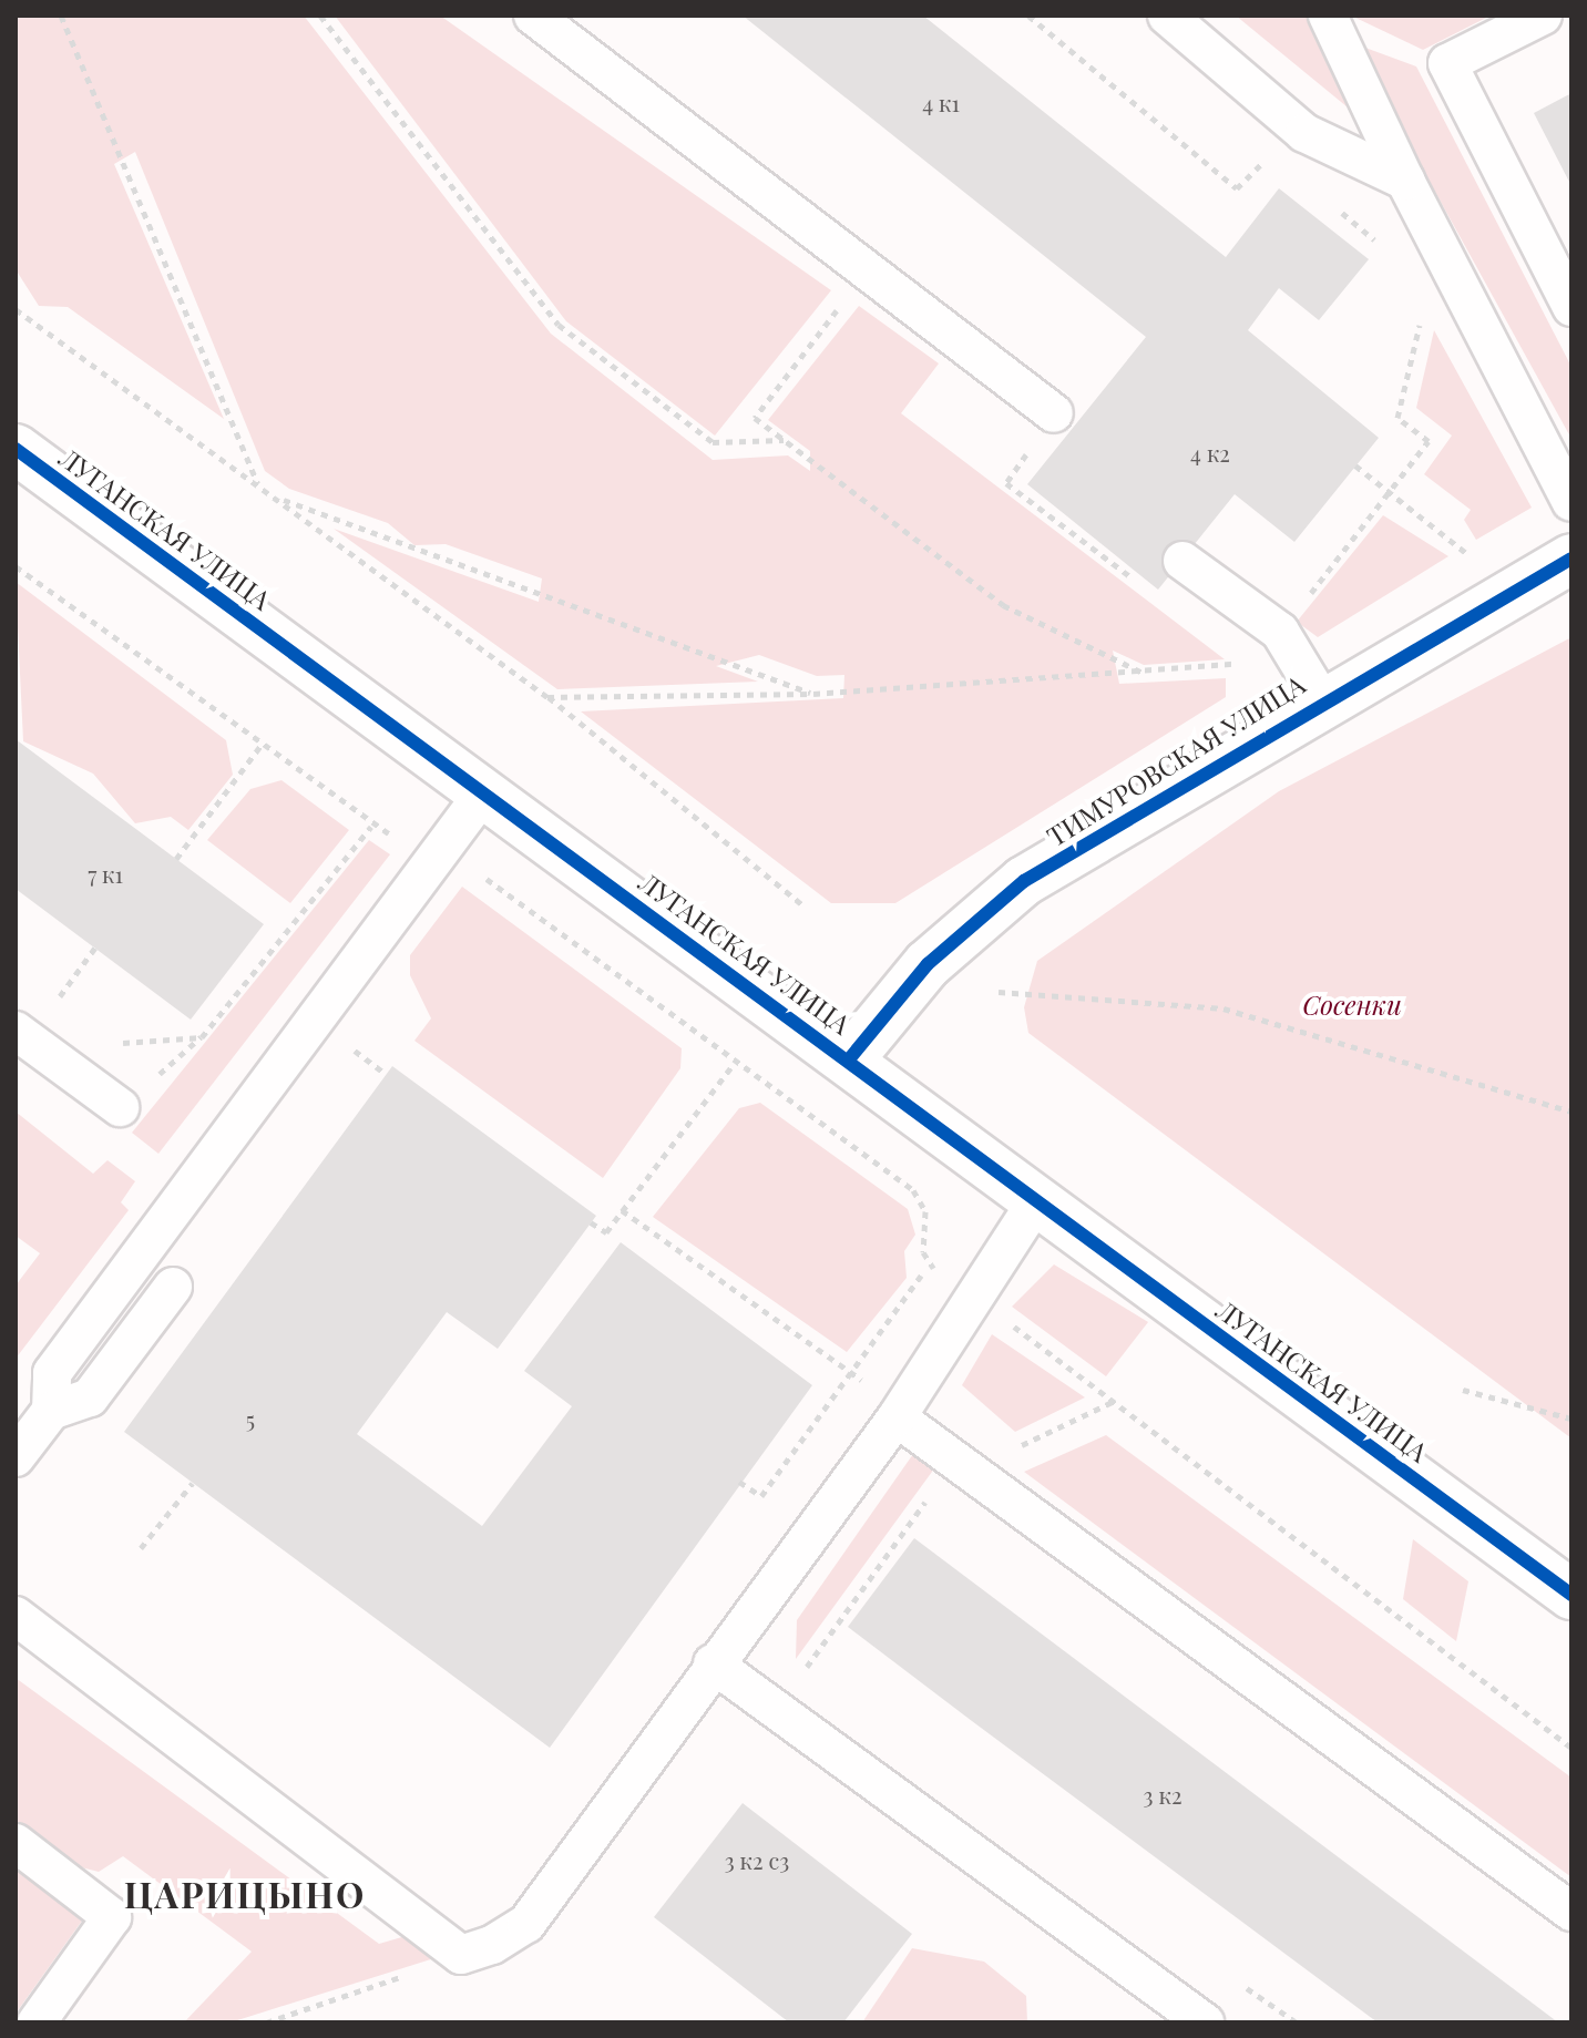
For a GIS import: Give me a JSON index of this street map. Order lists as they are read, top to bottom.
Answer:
{
  "streets": {
    "main road": ["ЛУГАНСКАЯ УЛИЦА", "ТИМУРОВСКАЯ УЛИЦА"]
  },
  "crossings": [
    ["ЛУГАНСКАЯ УЛИЦА", "ТИМУРОВСКАЯ УЛИЦА"]
  ],
  "districts": ["ЦАРИЦЫНО"],
  "parks": ["Сосенки"],
  "house_numbers": [
    "4 к1",
    "4 к2",
    "7 к1",
    "5",
    "3 к2",
    "3 к2 с3"
  ]
}
